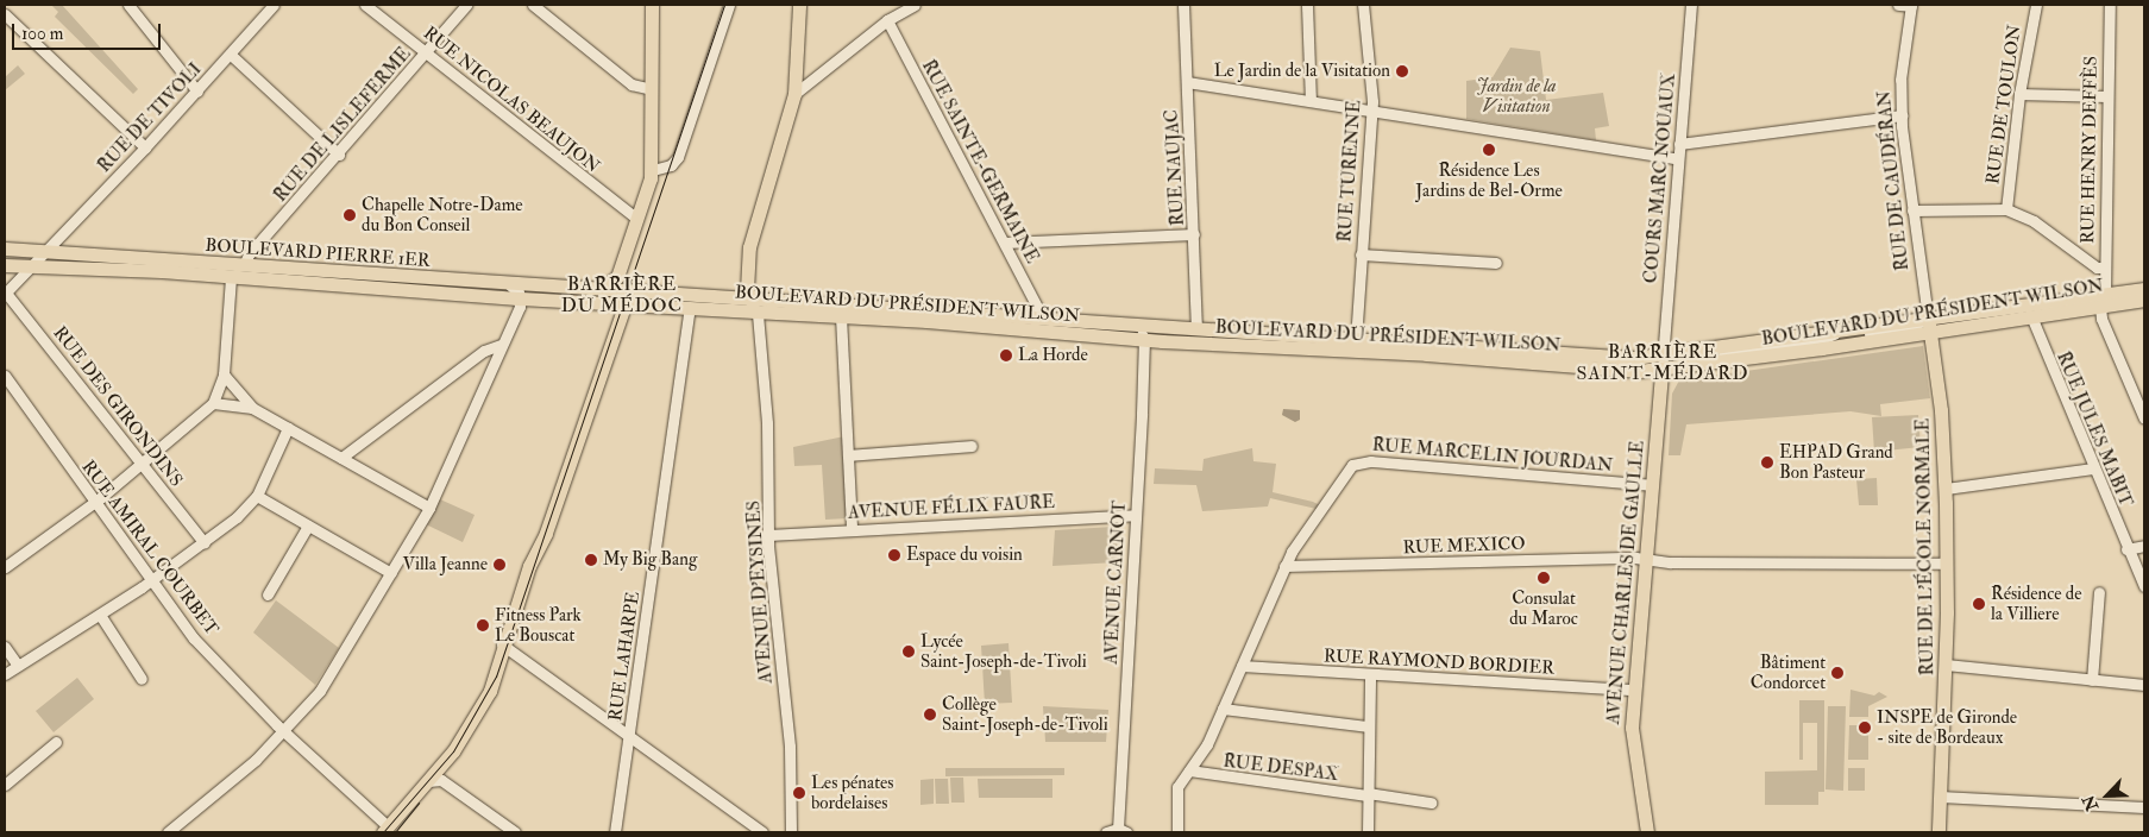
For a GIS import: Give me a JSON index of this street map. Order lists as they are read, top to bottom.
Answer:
{
  "streets": {
    "main road": [
      "BOULEVARD PIERRE 1ER",
      "BOULEVARD DU PRÉSIDENT WILSON",
      "RUE DE L'ÉCOLE NORMALE",
      "AVENUE CHARLES DE GAULLE"
    ],
    "street": [
      "RUE NICOLAS BEAUJON",
      "RUE DE TOULON",
      "RUE DE TIVOLI",
      "RUE DE LISLEFERME",
      "RUE HENRY DEFFÈS",
      "RUE SAINTE-GERMAINE",
      "RUE NAUJAC",
      "RUE TURENNE",
      "COURS MARC NOUAUX",
      "RUE DE CAUDÉRAN",
      "RUE DES GIRONDINS",
      "RUE JULES MABIT",
      "RUE MARCELIN JOURDAN",
      "AVENUE FÉLIX FAURE",
      "RUE MEXICO",
      "RUE AMIRAL COURBET",
      "AVENUE CARNOT",
      "AVENUE D'EYSINES",
      "RUE LAHARPE",
      "RUE RAYMOND BORDIER",
      "RUE DESPAX"
    ]
  },
  "crossings": [
    ["RUE NICOLAS BEAUJON", "RUE DE LISLEFERME"],
    ["RUE DE TIVOLI", "BOULEVARD PIERRE 1ER"],
    ["RUE DE TIVOLI", "RUE DES GIRONDINS"],
    ["RUE DE LISLEFERME", "BOULEVARD PIERRE 1ER"],
    ["RUE HENRY DEFFÈS", "BOULEVARD DU PRÉSIDENT WILSON"],
    ["RUE SAINTE-GERMAINE", "BOULEVARD DU PRÉSIDENT WILSON"],
    ["RUE NAUJAC", "BOULEVARD DU PRÉSIDENT WILSON"],
    ["RUE TURENNE", "BOULEVARD DU PRÉSIDENT WILSON"],
    ["COURS MARC NOUAUX", "BOULEVARD DU PRÉSIDENT WILSON"],
    ["COURS MARC NOUAUX", "AVENUE CHARLES DE GAULLE"],
    ["RUE DE CAUDÉRAN", "BOULEVARD DU PRÉSIDENT WILSON"],
    ["RUE DE CAUDÉRAN", "RUE DE L'ÉCOLE NORMALE"],
    ["BOULEVARD PIERRE 1ER", "BOULEVARD DU PRÉSIDENT WILSON"],
    ["BOULEVARD DU PRÉSIDENT WILSON", "RUE JULES MABIT"],
    ["BOULEVARD DU PRÉSIDENT WILSON", "RUE DE L'ÉCOLE NORMALE"],
    ["BOULEVARD DU PRÉSIDENT WILSON", "AVENUE CARNOT"],
    ["BOULEVARD DU PRÉSIDENT WILSON", "AVENUE CHARLES DE GAULLE"],
    ["BOULEVARD DU PRÉSIDENT WILSON", "AVENUE D'EYSINES"],
    ["BOULEVARD DU PRÉSIDENT WILSON", "RUE LAHARPE"],
    ["RUE MARCELIN JOURDAN", "RUE MEXICO"],
    ["RUE MARCELIN JOURDAN", "AVENUE CHARLES DE GAULLE"],
    ["RUE MARCELIN JOURDAN", "RUE RAYMOND BORDIER"],
    ["RUE MARCELIN JOURDAN", "RUE DESPAX"],
    ["AVENUE FÉLIX FAURE", "AVENUE CARNOT"],
    ["AVENUE FÉLIX FAURE", "AVENUE D'EYSINES"],
    ["RUE MEXICO", "RUE DE L'ÉCOLE NORMALE"],
    ["RUE MEXICO", "AVENUE CHARLES DE GAULLE"],
    ["AVENUE CHARLES DE GAULLE", "RUE RAYMOND BORDIER"]
  ],
  "districts": ["BARRIÈRE DU MÉDOC", "BARRIÈRE SAINT-MÉDARD"],
  "parks": ["Jardin de la Visitation"],
  "places": [
    "Le Jardin de la Visitation",
    "Résidence Les Jardins de Bel-Orme",
    "Chapelle Notre-Dame du Bon Conseil",
    "La Horde",
    "EHPAD Grand Bon Pasteur",
    "Espace du voisin",
    "My Big Bang",
    "Villa Jeanne",
    "Consulat du Maroc",
    "Résidence de la Villiere",
    "Fitness Park Le Bouscat",
    "Lycée Saint-Joseph-de-Tivoli",
    "Bâtiment Condorcet",
    "Collège Saint-Joseph-de-Tivoli",
    "INSPE de Gironde - site de Bordeaux",
    "Les pénates bordelaises"
  ],
  "scale_bar": "100 m",
  "north": "bottom left"
}
